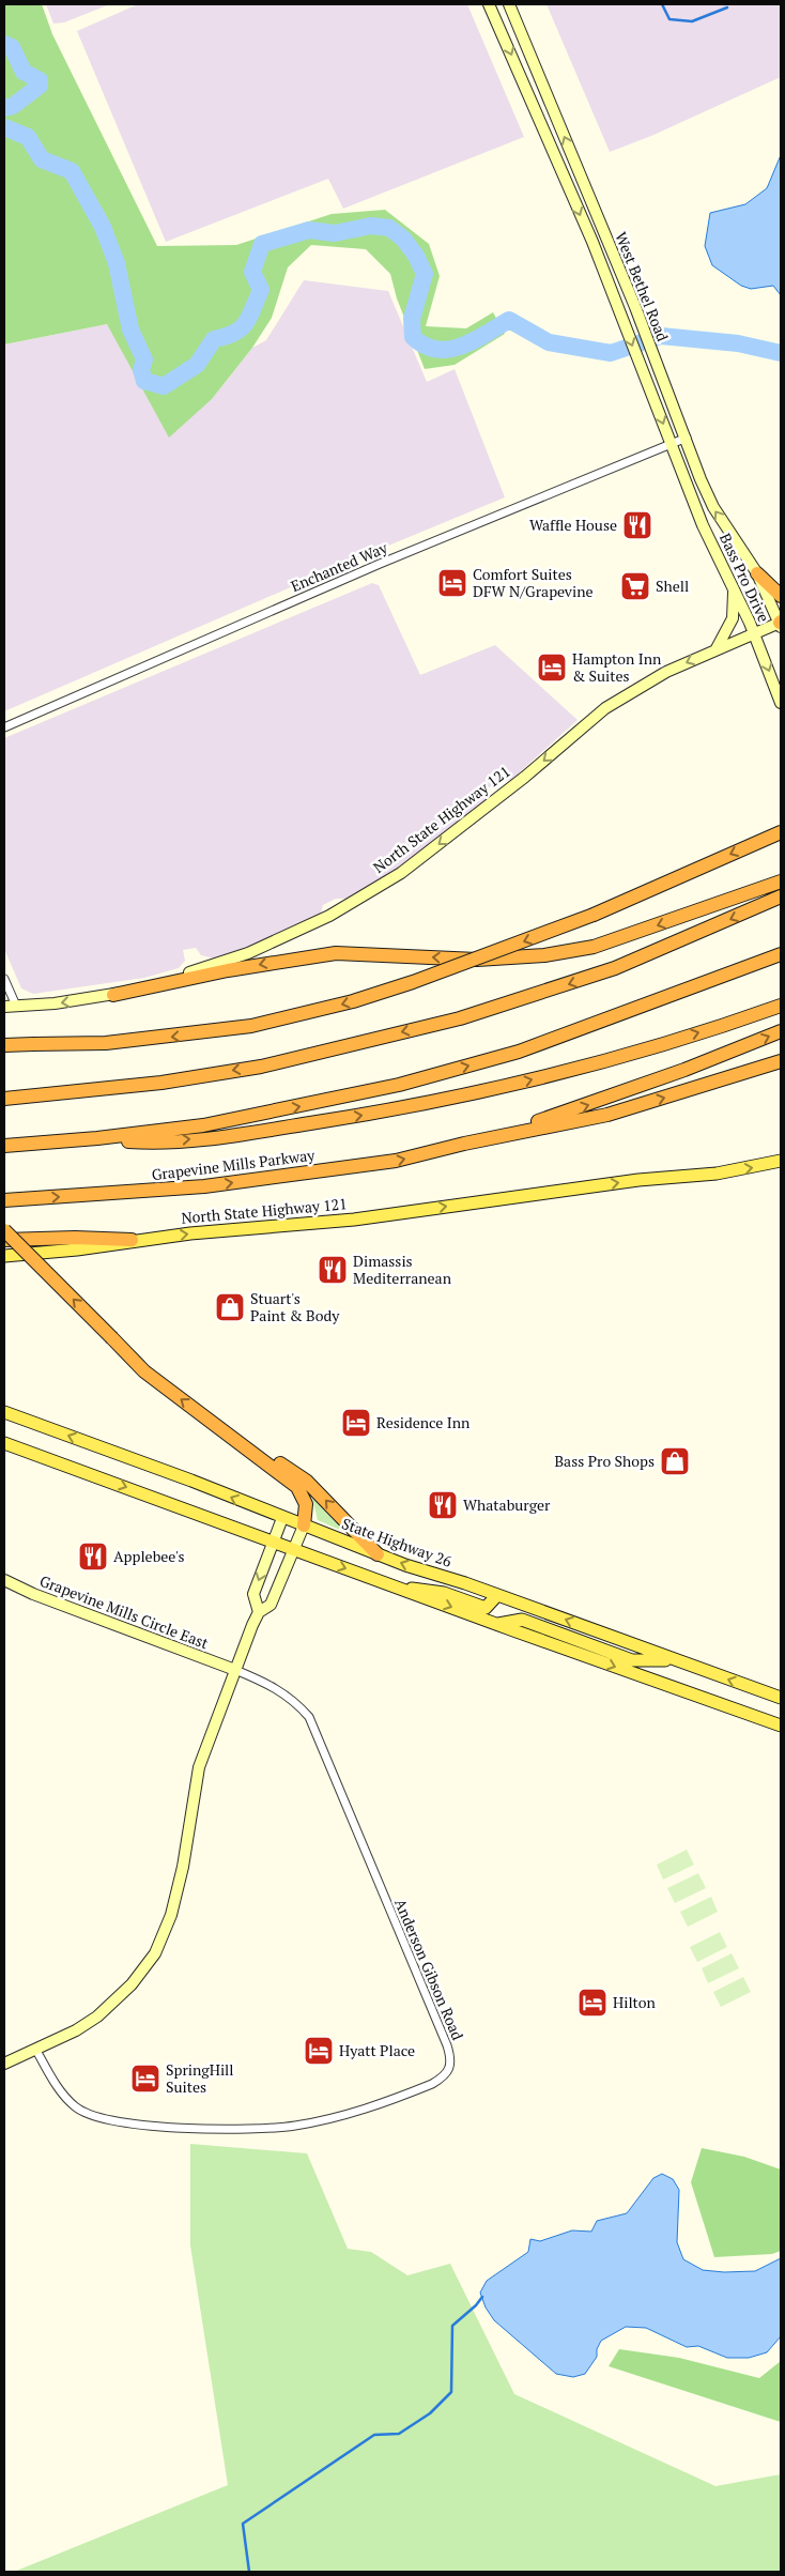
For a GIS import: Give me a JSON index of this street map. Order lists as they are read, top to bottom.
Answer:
{
  "streets": {
    "highway": ["Grapevine Mills Parkway"],
    "main road": [
      "West Bethel Road",
      "Bass Pro Drive",
      "North State Highway 121",
      "State Highway 26",
      "Grapevine Mills Circle East"
    ],
    "street": ["Enchanted Way", "Anderson Gibson Road"]
  },
  "crossings": [
    ["West Bethel Road", "Enchanted Way"],
    ["West Bethel Road", "Bass Pro Drive"],
    ["Bass Pro Drive", "North State Highway 121"],
    ["Grapevine Mills Circle East", "Anderson Gibson Road"]
  ],
  "places": {
    "restaurant": [
      "Waffle House",
      "Dimassis Mediterranean",
      "Whataburger",
      "Applebee's"
    ],
    "hotel": [
      "Comfort Suites DFW N/Grapevine",
      "Hampton Inn & Suites",
      "Residence Inn",
      "Hilton",
      "Hyatt Place",
      "SpringHill Suites"
    ],
    "supermarket": ["Shell"],
    "shop": ["Stuart's Paint & Body", "Bass Pro Shops"]
  }
}
